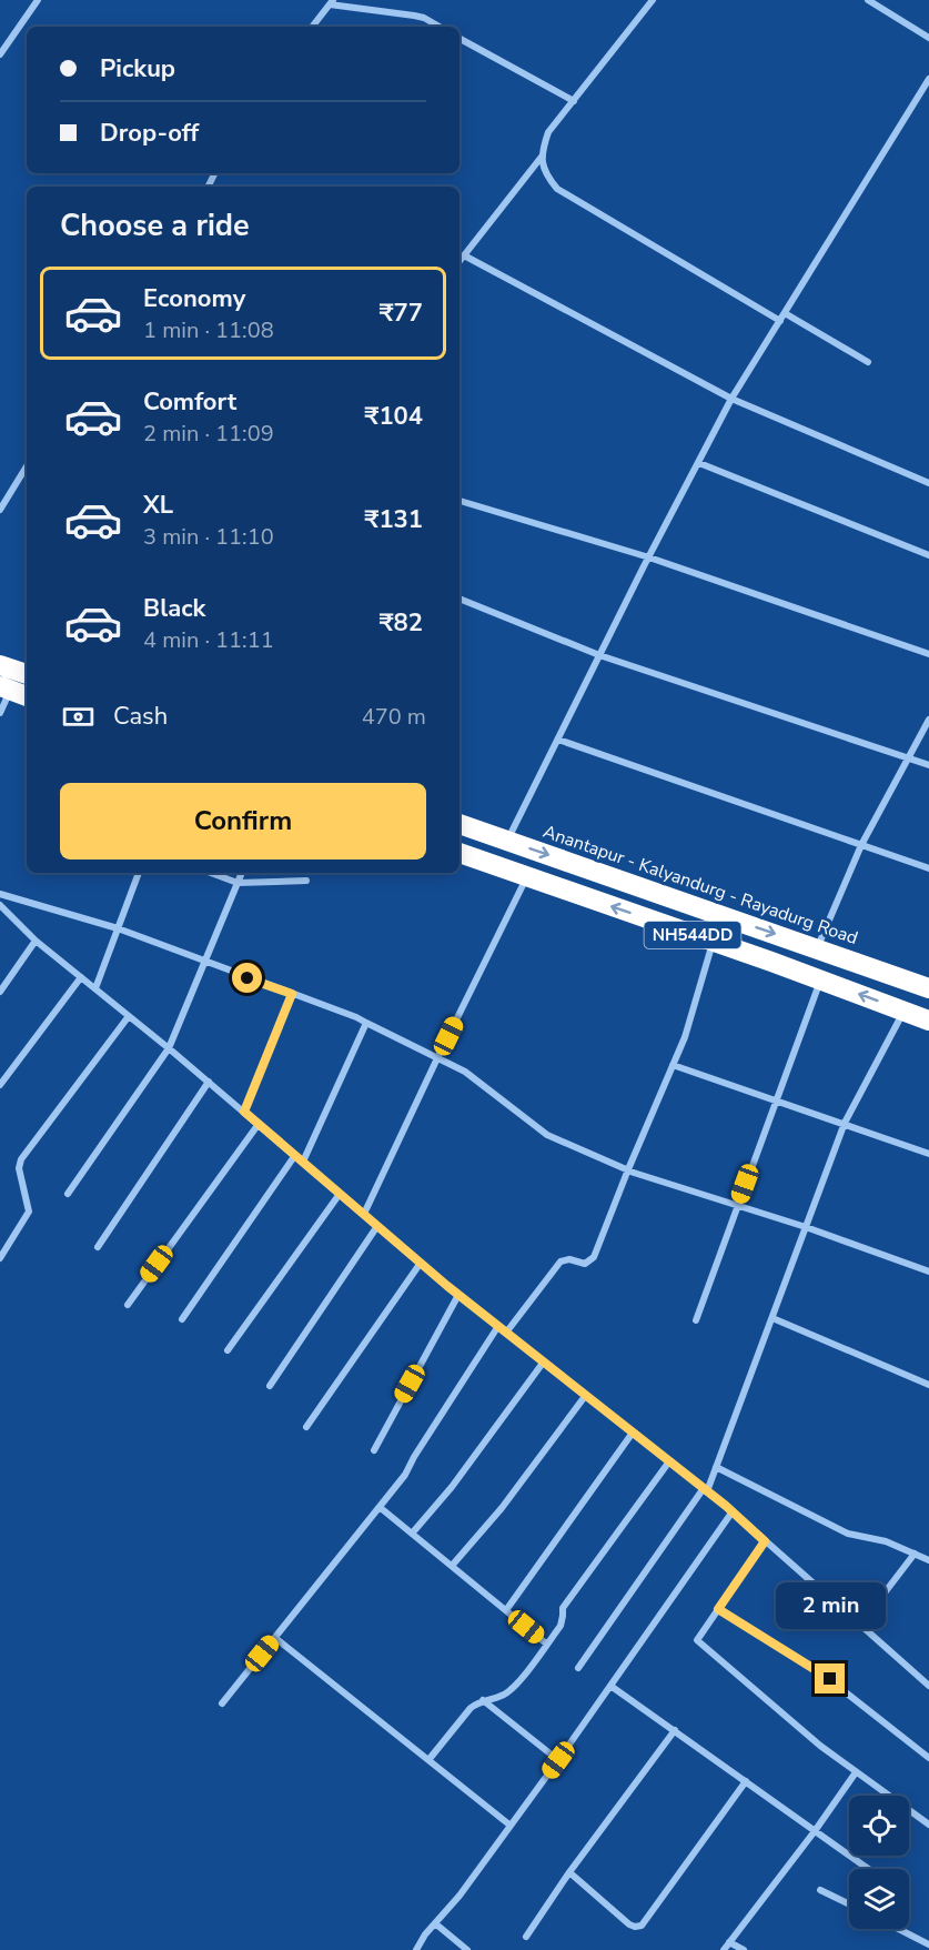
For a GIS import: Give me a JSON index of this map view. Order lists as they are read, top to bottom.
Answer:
{
  "streets": {
    "highway": ["Anantapur - Kalyandurg - Rayadurg Road", "NH544DD"]
  },
  "page": {
    "banner": ["Pickup", "Drop-off"],
    "heading": "Choose a ride",
    "list": [
      {
        "name": "Economy",
        "note": "1 min · 11:08",
        "value": "₹77"
      },
      {
        "name": "Comfort",
        "note": "2 min · 11:09",
        "value": "₹104"
      },
      {
        "name": "XL",
        "note": "3 min · 11:10",
        "value": "₹131"
      },
      {
        "name": "Black",
        "note": "4 min · 11:11",
        "value": "₹82"
      }
    ],
    "pay": ["Cash", "470 m"],
    "buttons": "Confirm",
    "bubble": "2 min"
  }
}
